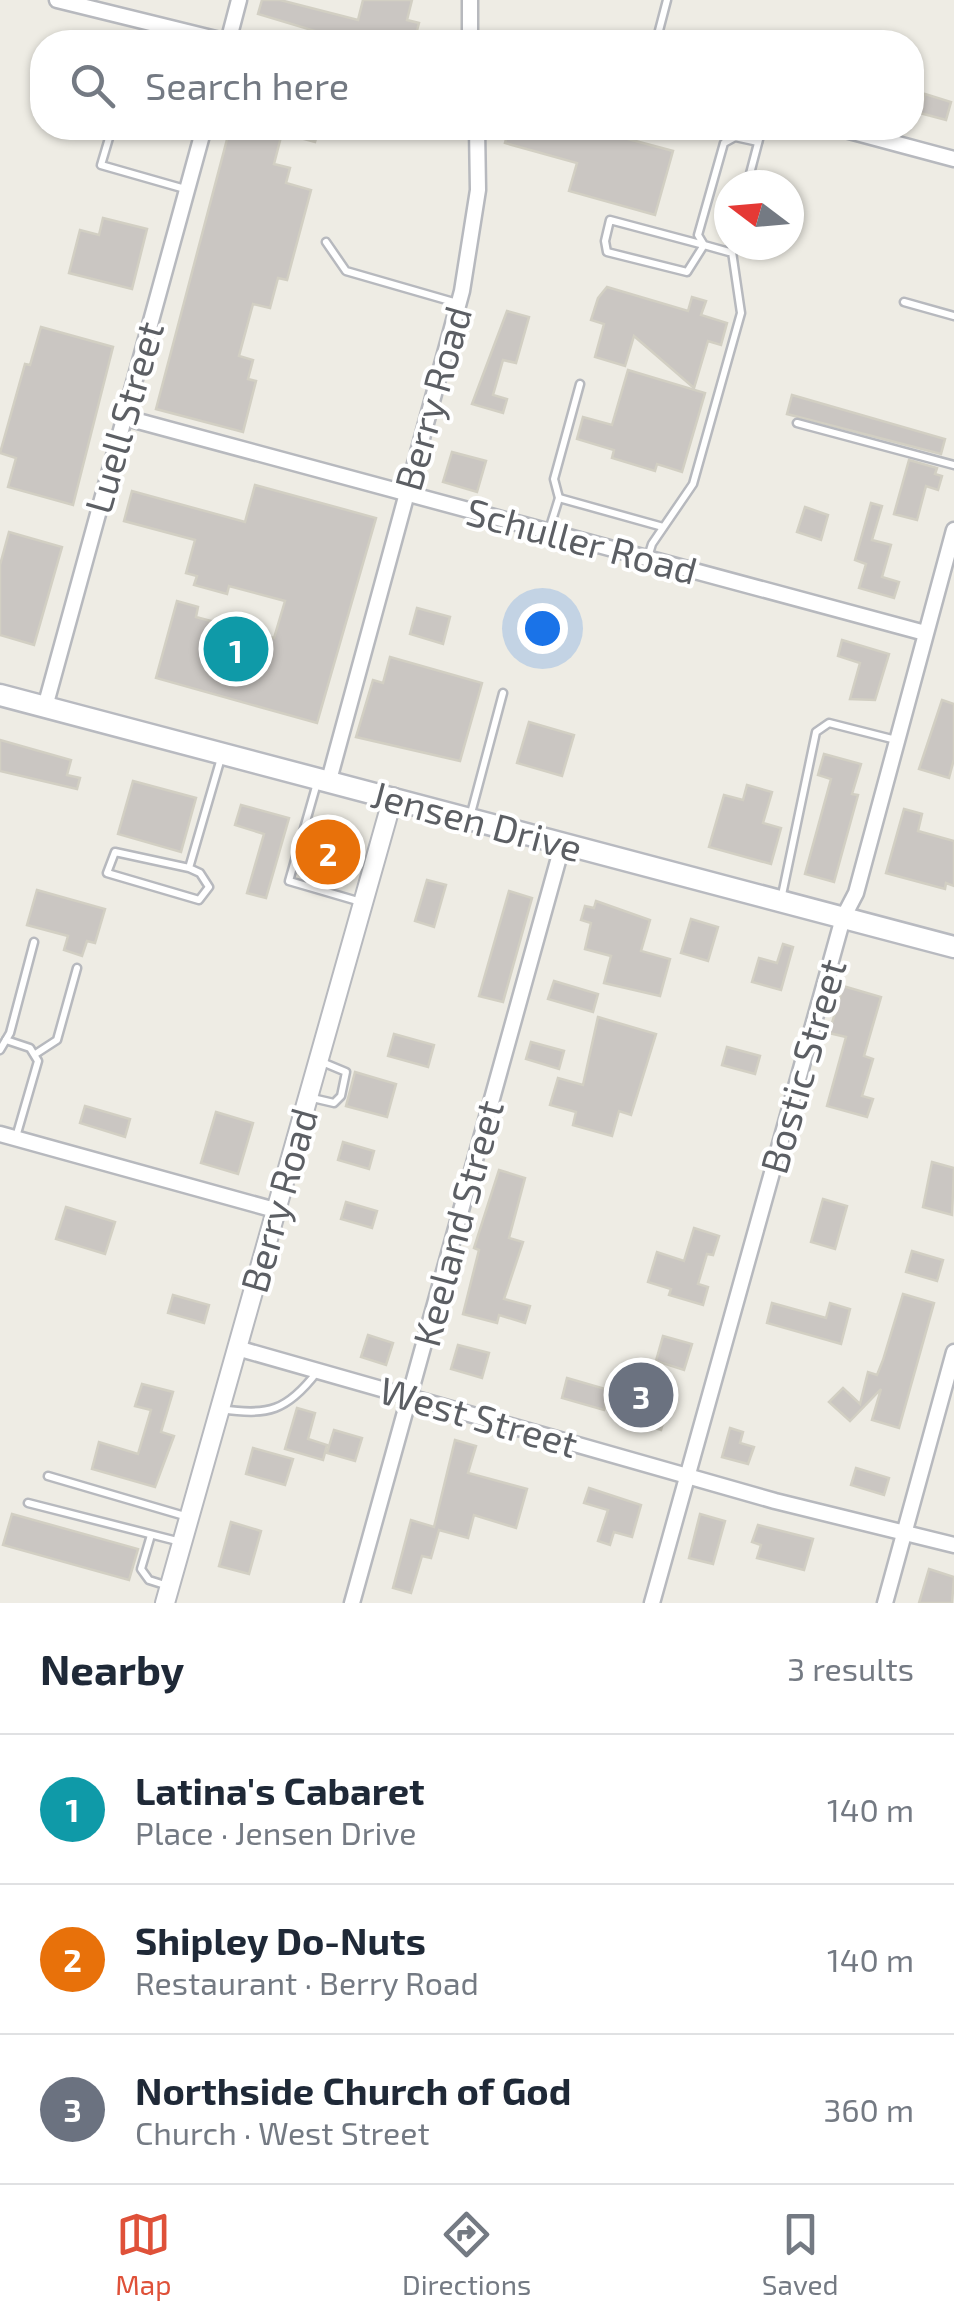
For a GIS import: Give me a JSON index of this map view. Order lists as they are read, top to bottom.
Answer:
{
  "streets": {
    "main road": ["Jensen Drive"],
    "street": [
      "Berry Road",
      "Luell Street",
      "Schuller Road",
      "Bostic Street",
      "Keeland Street",
      "West Street"
    ]
  },
  "crossings": [
    ["Berry Road", "Schuller Road"],
    ["Berry Road", "Jensen Drive"],
    ["Berry Road", "West Street"],
    ["Luell Street", "Schuller Road"],
    ["Luell Street", "Jensen Drive"],
    ["Schuller Road", "Bostic Street"],
    ["Jensen Drive", "Bostic Street"],
    ["Jensen Drive", "Keeland Street"],
    ["Bostic Street", "West Street"],
    ["Keeland Street", "West Street"]
  ],
  "north": "left",
  "page": {
    "search": "Search here",
    "pins": ["1", "2", "3"],
    "heading": ["Nearby", "3 results"],
    "list": [
      {
        "mark": "1",
        "name": "Latina's Cabaret",
        "note": "Place · Jensen Drive",
        "value": "140 m"
      },
      {
        "mark": "2",
        "name": "Shipley Do-Nuts",
        "note": "Restaurant · Berry Road",
        "value": "140 m"
      },
      {
        "mark": "3",
        "name": "Northside Church of God",
        "note": "Church · West Street",
        "value": "360 m"
      }
    ],
    "nav": ["Map", "Directions", "Saved"]
  }
}
